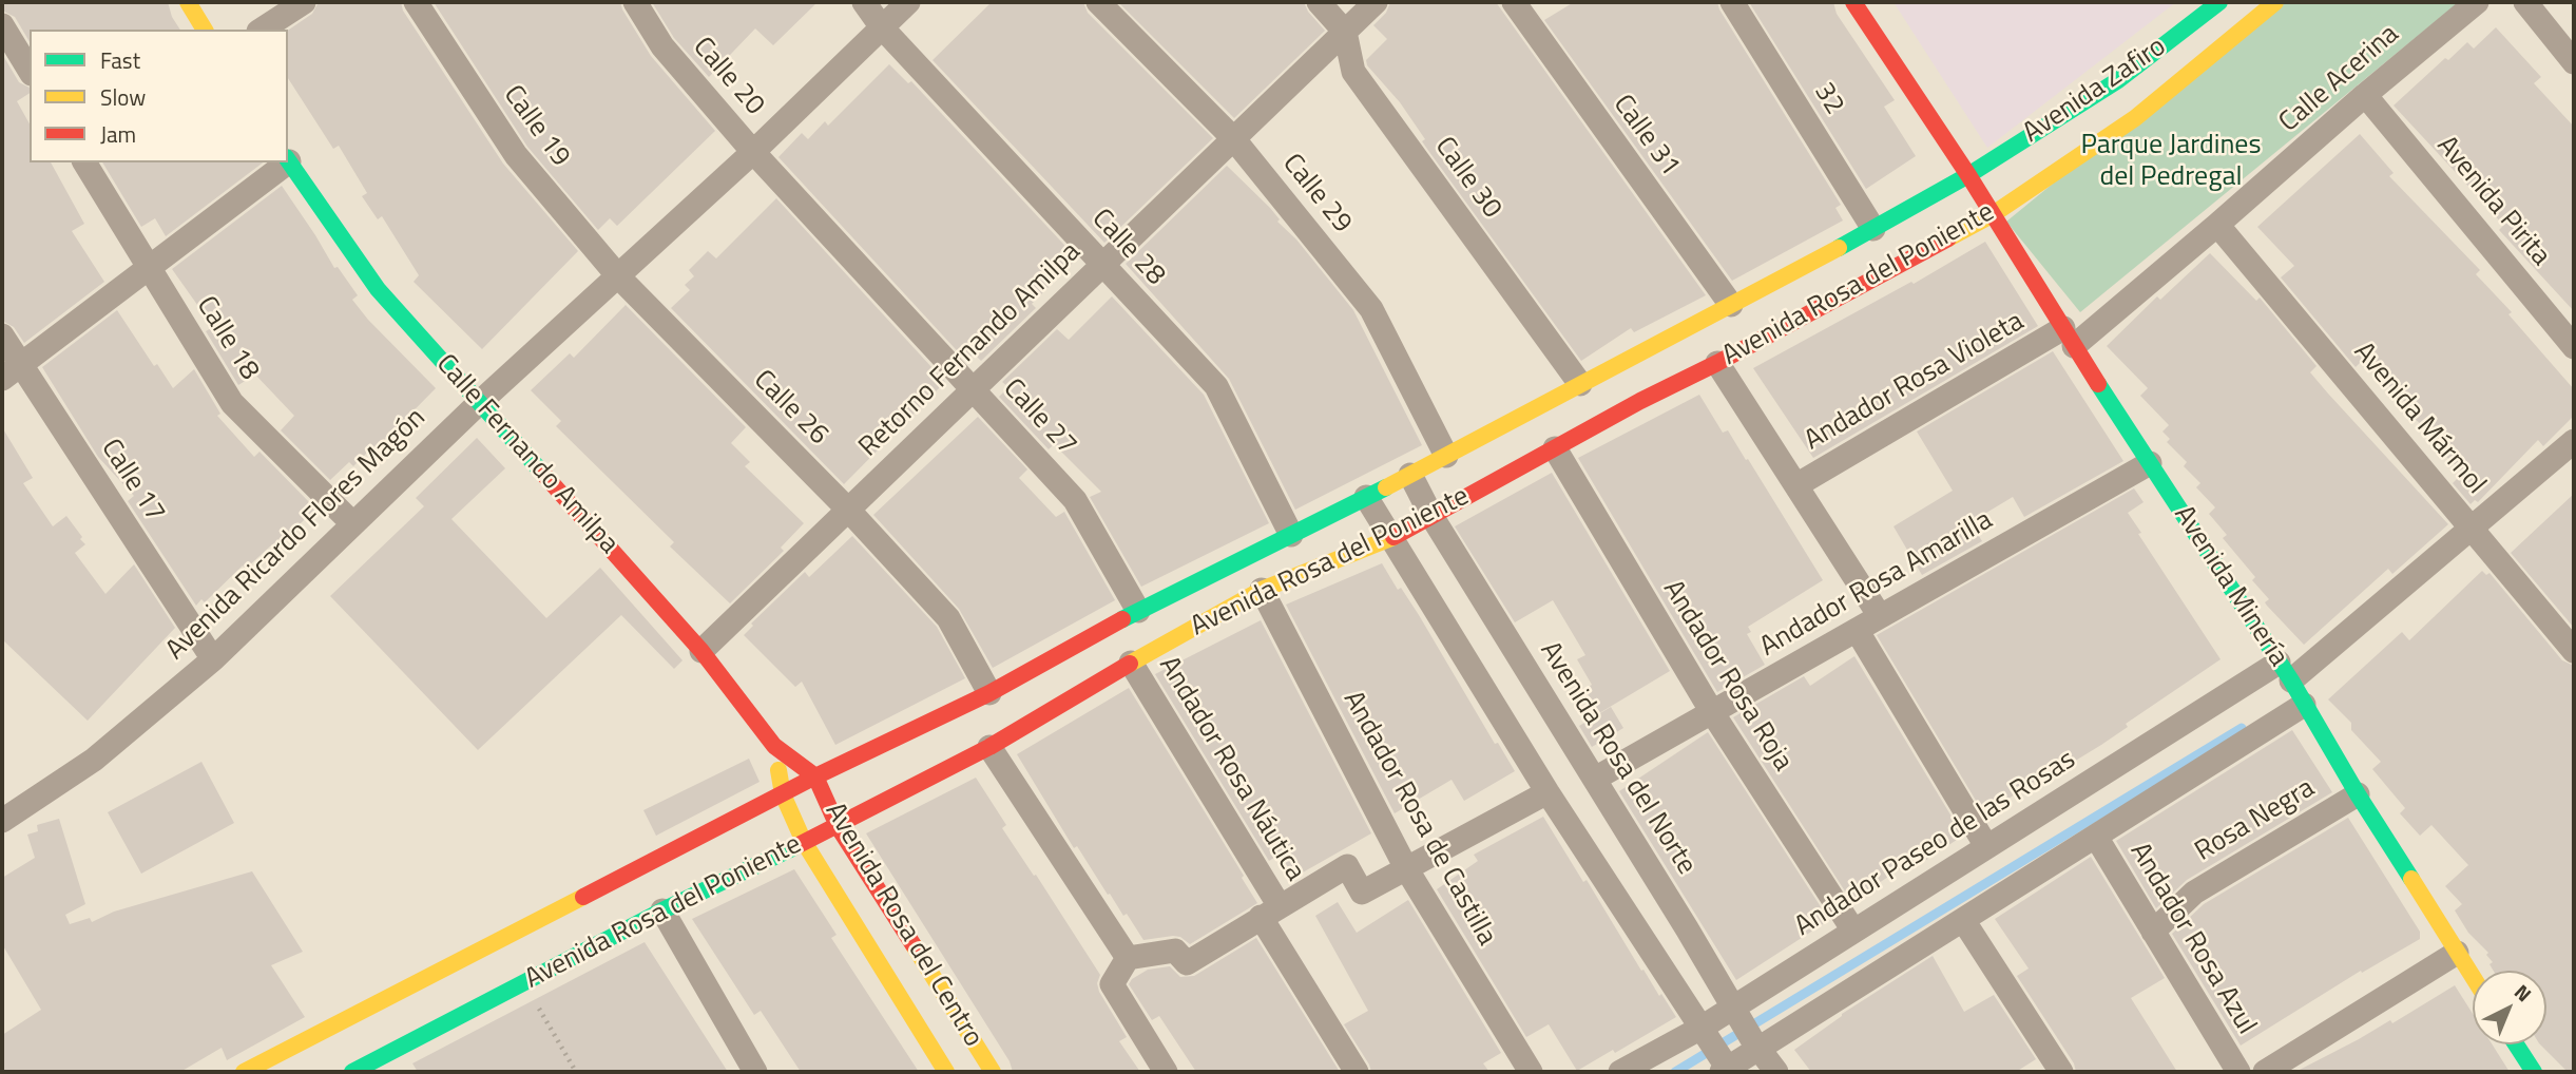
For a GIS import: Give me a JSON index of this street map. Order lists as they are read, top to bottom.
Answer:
{
  "streets": {
    "street": [
      "Calle 20",
      "Calle Acerina",
      "Avenida Zafiro",
      "32",
      "Calle 19",
      "Calle 31",
      "Calle 30",
      "Calle 29",
      "Avenida Pirita",
      "Calle 28",
      "Avenida Rosa del Poniente",
      "Calle 18",
      "Retorno Fernando Amilpa",
      "Andador Rosa Violeta",
      "Calle 26",
      "Calle 27",
      "Avenida Mármol",
      "Calle Fernando Amilpa",
      "Calle 17",
      "Avenida Ricardo Flores Magón",
      "Andador Rosa Amarilla",
      "Avenida Minería",
      "Andador Rosa Roja",
      "Avenida Rosa del Norte",
      "Andador Rosa Náutica",
      "Andador Rosa de Castilla",
      "Rosa Negra",
      "Andador Paseo de las Rosas",
      "Avenida Rosa del Centro",
      "Andador Rosa Azul"
    ]
  },
  "crossings": [
    ["Calle 20", "Calle 27"],
    ["Calle 20", "Avenida Ricardo Flores Magón"],
    ["Calle Acerina", "Avenida Pirita"],
    ["Calle Acerina", "Andador Rosa Violeta"],
    ["Calle Acerina", "Avenida Mármol"],
    ["Calle Acerina", "Avenida Minería"],
    ["Avenida Zafiro", "Avenida Rosa del Poniente"],
    ["Avenida Zafiro", "Avenida Minería"],
    ["32", "Avenida Rosa del Poniente"],
    ["Calle 19", "Calle 26"],
    ["Calle 19", "Avenida Ricardo Flores Magón"],
    ["Calle 31", "Avenida Rosa del Poniente"],
    ["Calle 30", "Avenida Rosa del Poniente"],
    ["Calle 30", "Retorno Fernando Amilpa"],
    ["Calle 29", "Avenida Rosa del Poniente"],
    ["Calle 29", "Retorno Fernando Amilpa"],
    ["Calle 28", "Avenida Rosa del Poniente"],
    ["Calle 28", "Retorno Fernando Amilpa"],
    ["Calle 28", "Avenida Ricardo Flores Magón"],
    ["Avenida Rosa del Poniente", "Calle 26"],
    ["Avenida Rosa del Poniente", "Calle 27"],
    ["Avenida Rosa del Poniente", "Calle Fernando Amilpa"],
    ["Avenida Rosa del Poniente", "Avenida Minería"],
    ["Avenida Rosa del Poniente", "Andador Rosa Roja"],
    ["Avenida Rosa del Poniente", "Avenida Rosa del Norte"],
    ["Avenida Rosa del Poniente", "Andador Rosa Náutica"],
    ["Avenida Rosa del Poniente", "Andador Rosa de Castilla"],
    ["Avenida Rosa del Poniente", "Avenida Rosa del Centro"],
    ["Calle 18", "Avenida Ricardo Flores Magón"],
    ["Retorno Fernando Amilpa", "Calle 26"],
    ["Retorno Fernando Amilpa", "Calle 27"],
    ["Retorno Fernando Amilpa", "Calle Fernando Amilpa"],
    ["Andador Rosa Violeta", "Avenida Minería"],
    ["Calle 26", "Avenida Ricardo Flores Magón"],
    ["Calle 27", "Avenida Ricardo Flores Magón"],
    ["Avenida Mármol", "Andador Paseo de las Rosas"],
    ["Calle Fernando Amilpa", "Avenida Ricardo Flores Magón"],
    ["Calle Fernando Amilpa", "Avenida Rosa del Centro"],
    ["Calle 17", "Avenida Ricardo Flores Magón"],
    ["Andador Rosa Amarilla", "Avenida Minería"],
    ["Andador Rosa Amarilla", "Andador Rosa Roja"],
    ["Andador Rosa Amarilla", "Avenida Rosa del Norte"],
    ["Avenida Minería", "Rosa Negra"],
    ["Avenida Minería", "Andador Paseo de las Rosas"],
    ["Andador Rosa Roja", "Andador Paseo de las Rosas"],
    ["Avenida Rosa del Norte", "Andador Paseo de las Rosas"],
    ["Rosa Negra", "Andador Rosa Azul"]
  ],
  "parks": ["Parque Jardines del Pedregal"],
  "legend": ["Fast", "Slow", "Jam"],
  "north": "top right"
}
